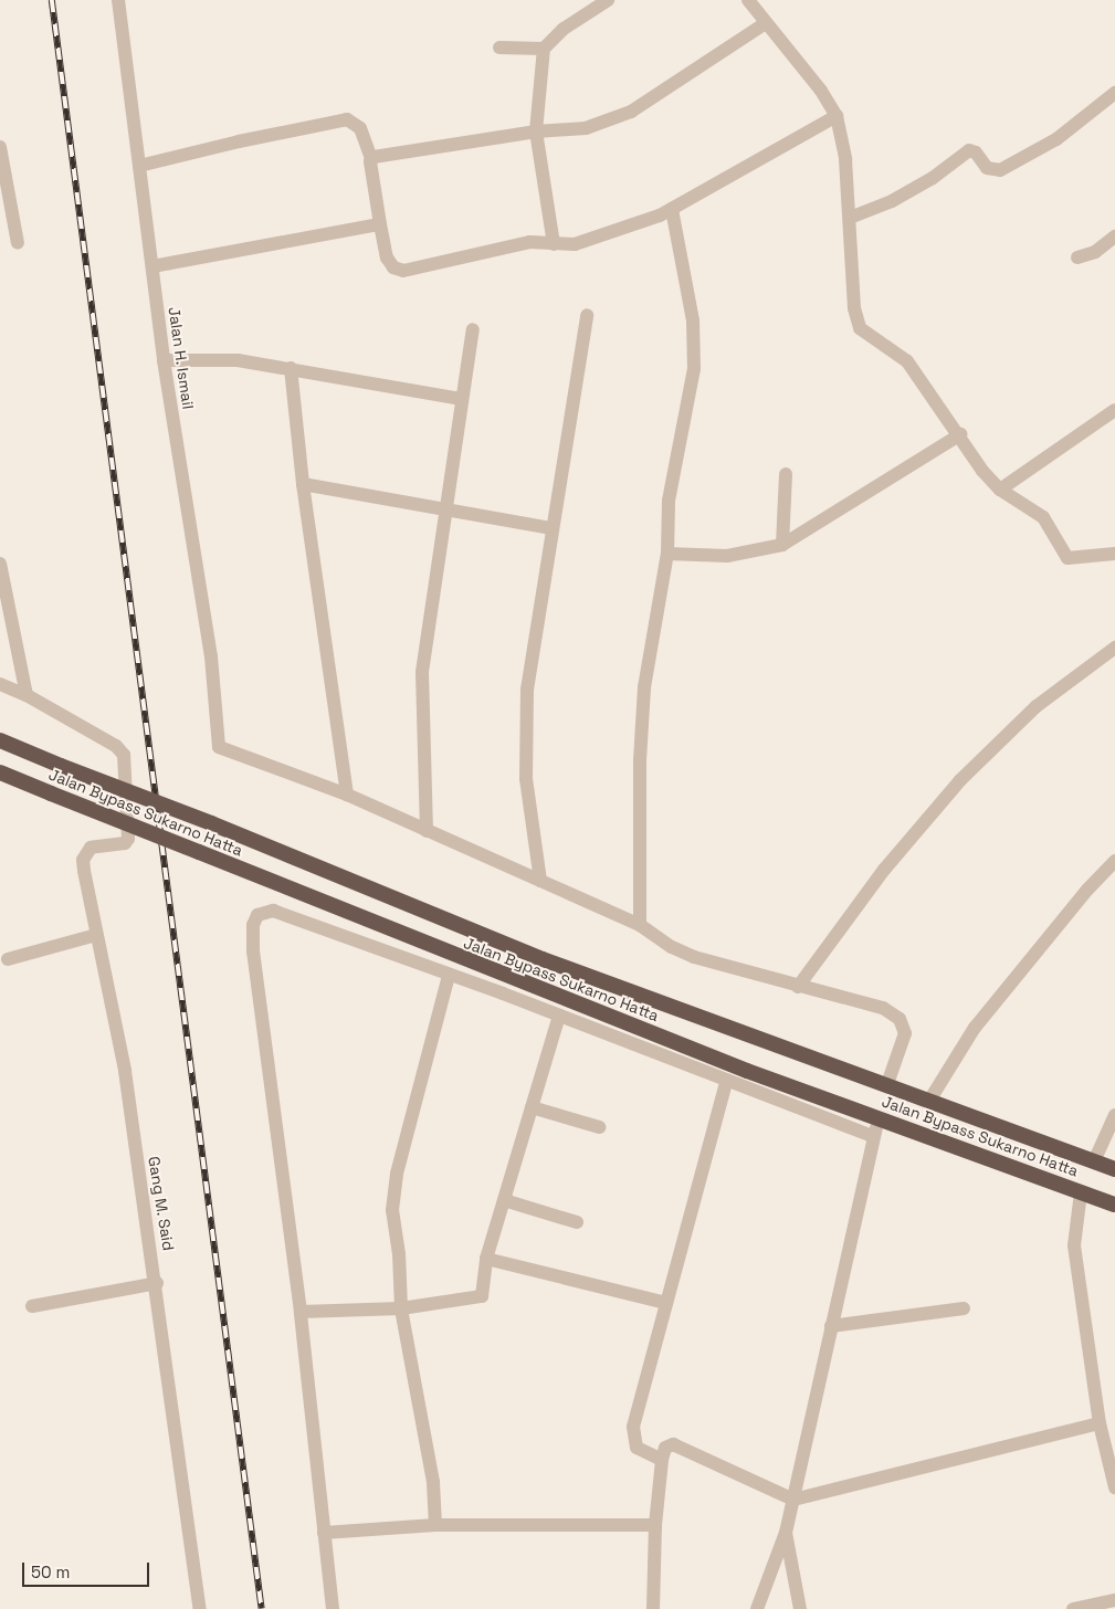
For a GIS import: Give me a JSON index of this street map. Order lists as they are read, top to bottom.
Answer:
{
  "streets": {
    "highway": ["Jalan Bypass Sukarno Hatta"],
    "street": ["Jalan H. Ismail", "Gang M. Said"]
  },
  "crossings": [
    ["Jalan H. Ismail", "Jalan Bypass Sukarno Hatta"]
  ],
  "scale_bar": "50 m"
}
